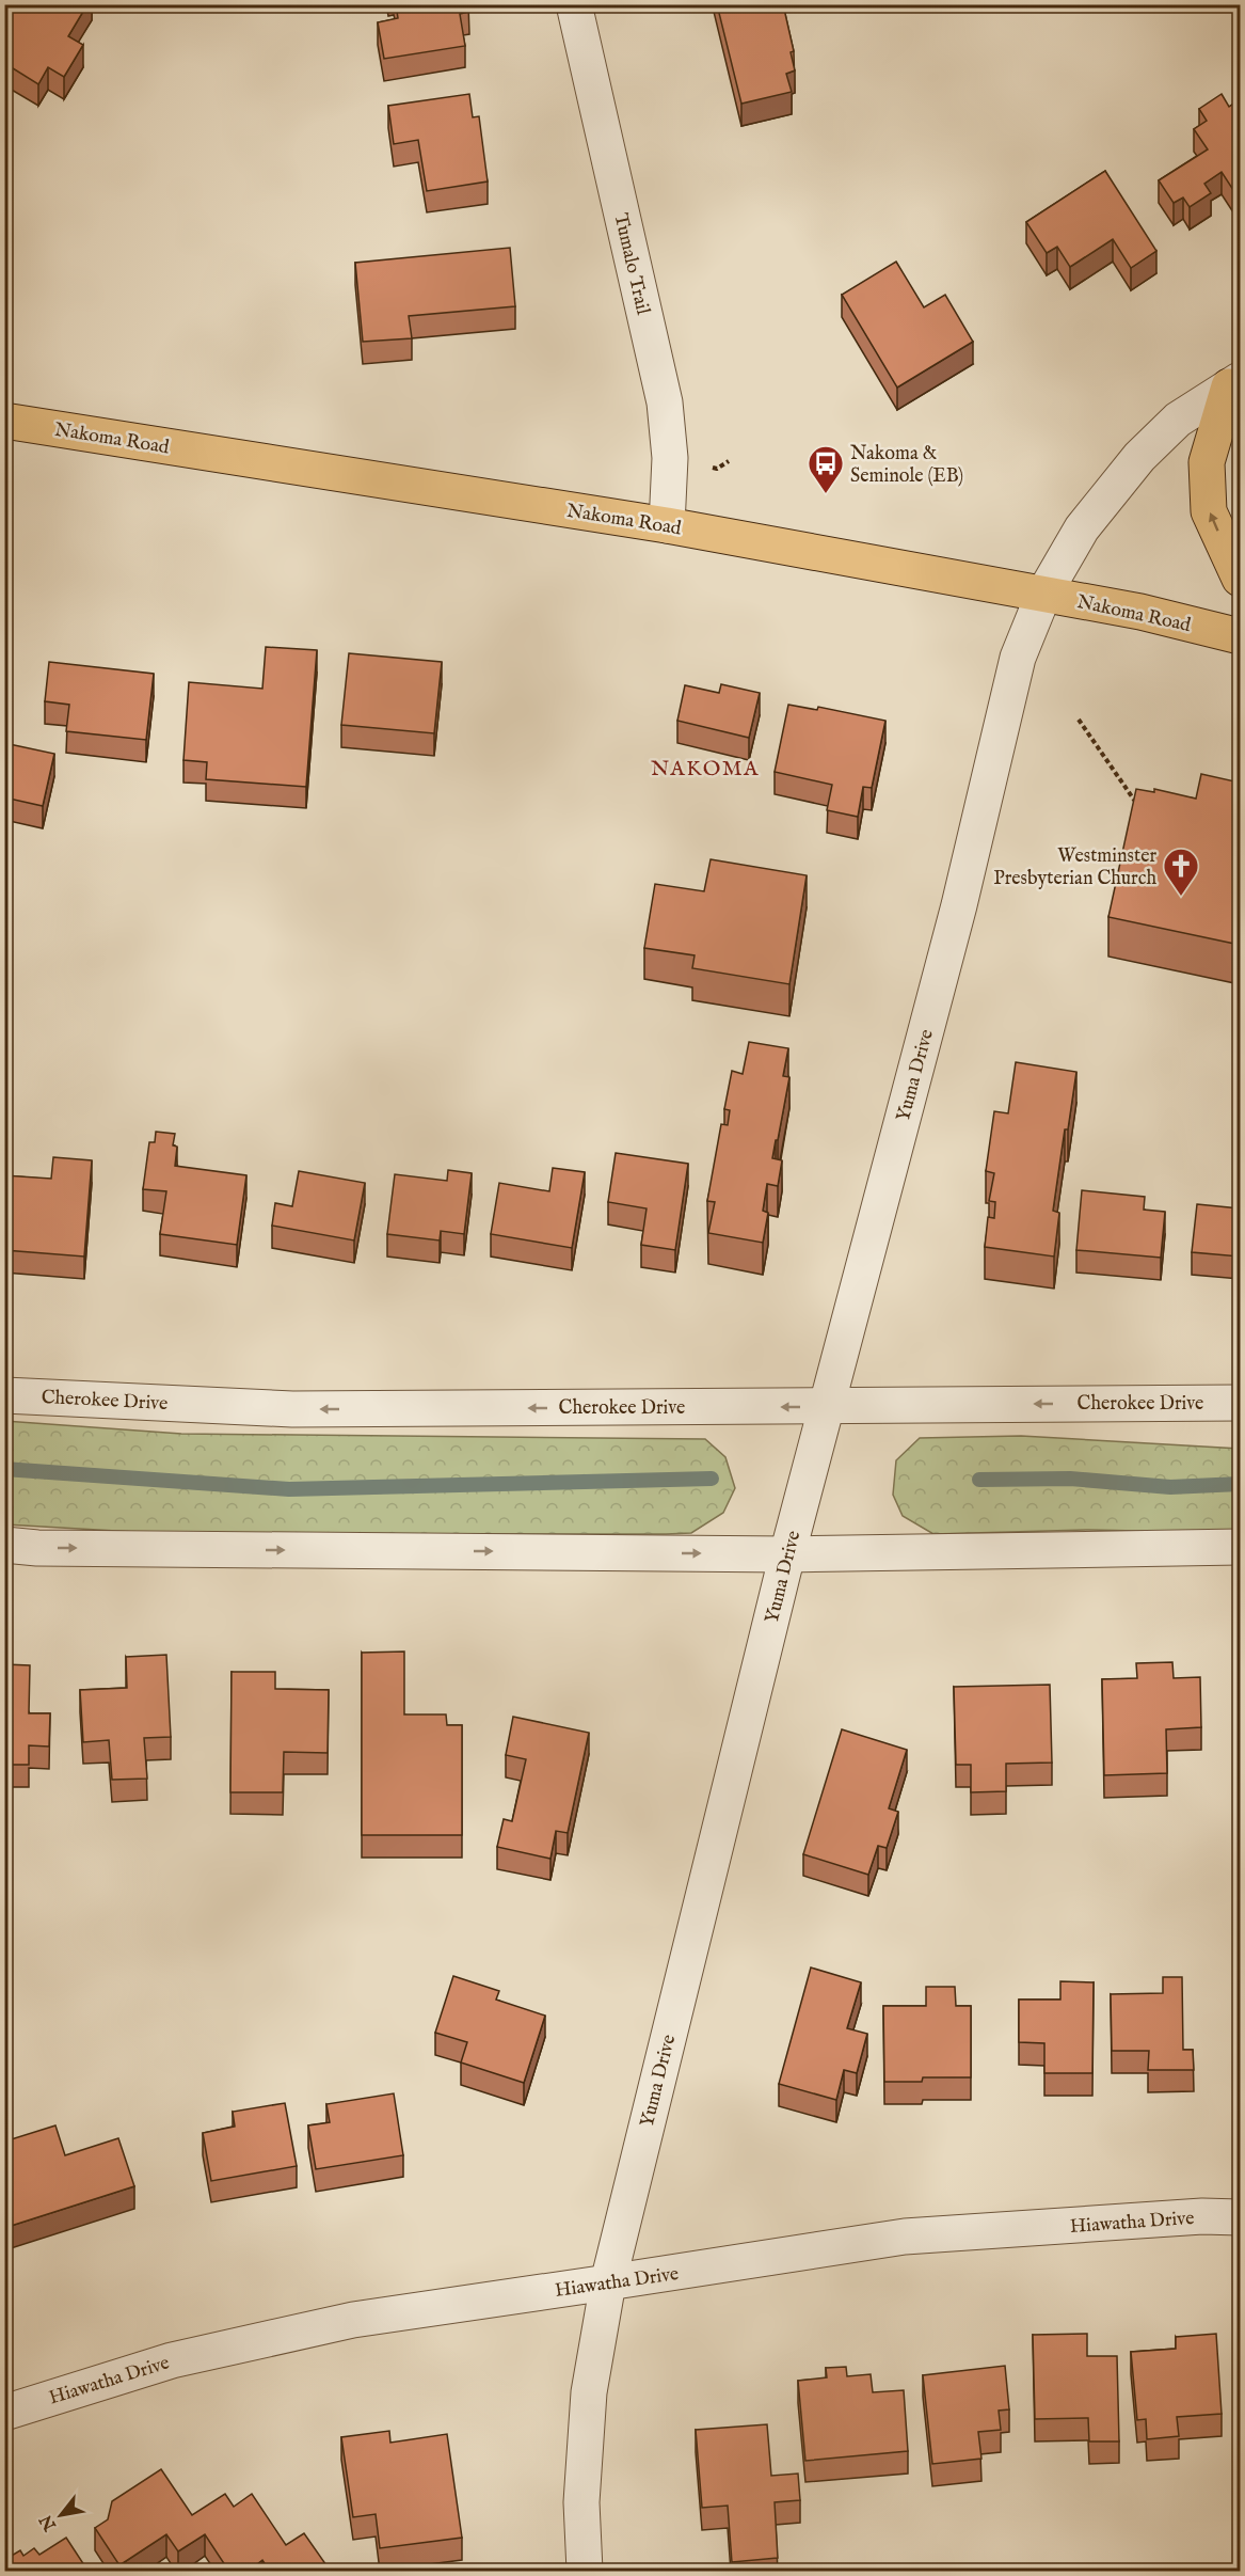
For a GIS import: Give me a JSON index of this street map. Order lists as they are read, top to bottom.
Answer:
{
  "streets": {
    "main road": ["Nakoma Road"],
    "street": [
      "Tumalo Trail",
      "Yuma Drive",
      "Cherokee Drive",
      "Hiawatha Drive"
    ]
  },
  "crossings": [
    ["Tumalo Trail", "Nakoma Road"],
    ["Nakoma Road", "Yuma Drive"],
    ["Yuma Drive", "Cherokee Drive"],
    ["Yuma Drive", "Hiawatha Drive"]
  ],
  "districts": ["NAKOMA"],
  "places": {
    "bus stop": ["Nakoma & Seminole (EB)"],
    "church": ["Westminster Presbyterian Church"]
  },
  "north": "bottom left"
}
